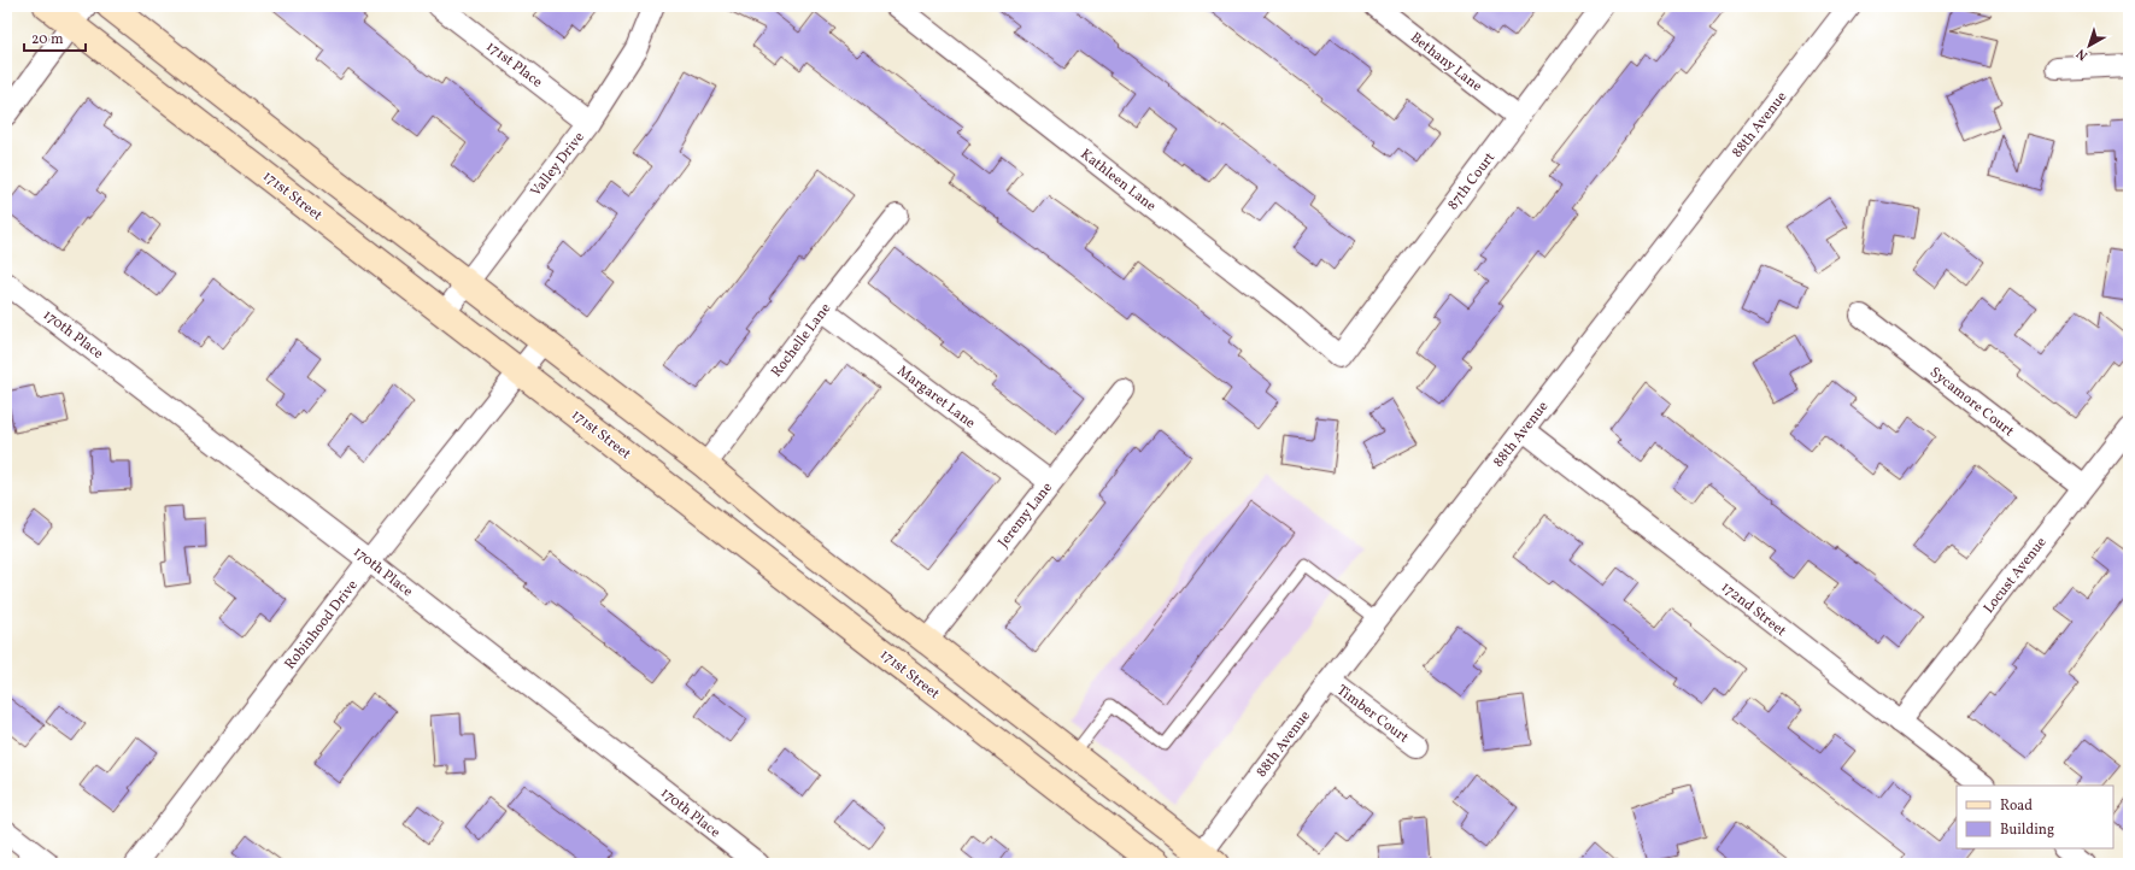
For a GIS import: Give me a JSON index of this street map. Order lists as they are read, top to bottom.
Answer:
{
  "streets": {
    "street": [
      "Bethany Lane",
      "171st Place",
      "88th Avenue",
      "Valley Drive",
      "Kathleen Lane",
      "87th Court",
      "171st Street",
      "170th Place",
      "Rochelle Lane",
      "Margaret Lane",
      "Sycamore Court",
      "Jeremy Lane",
      "Locust Avenue",
      "172nd Street",
      "Robinhood Drive",
      "Timber Court"
    ]
  },
  "crossings": [
    ["Bethany Lane", "87th Court"],
    ["171st Place", "Valley Drive"],
    ["88th Avenue", "172nd Street"],
    ["88th Avenue", "Timber Court"],
    ["Valley Drive", "171st Street"],
    ["Kathleen Lane", "87th Court"],
    ["171st Street", "Robinhood Drive"],
    ["170th Place", "Robinhood Drive"],
    ["Rochelle Lane", "Margaret Lane"],
    ["Margaret Lane", "Jeremy Lane"],
    ["Sycamore Court", "Locust Avenue"],
    ["Locust Avenue", "172nd Street"]
  ],
  "legend": ["Road", "Building"],
  "scale_bar": "20 m",
  "north": "bottom left"
}
